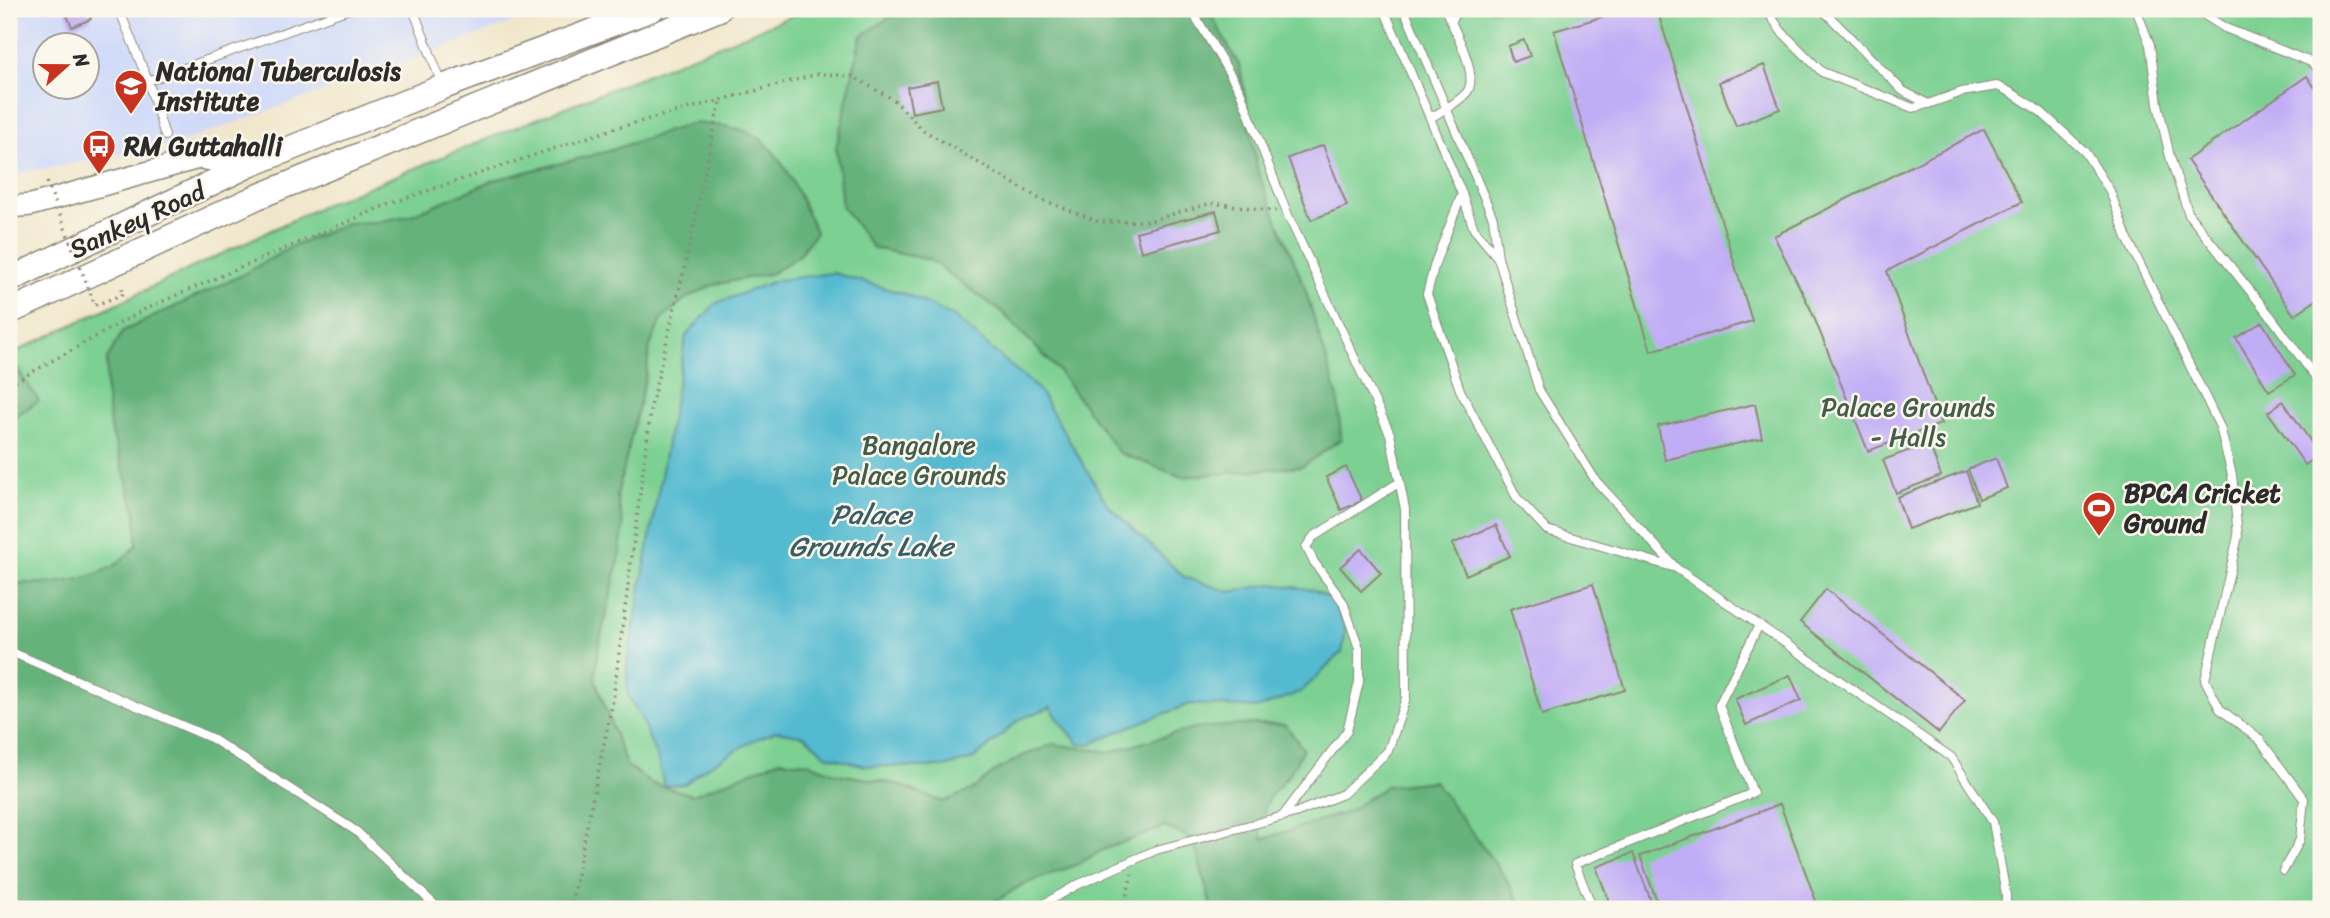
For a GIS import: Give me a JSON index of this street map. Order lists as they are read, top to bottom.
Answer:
{
  "streets": {
    "main road": ["Sankey Road"]
  },
  "water": ["Palace Grounds Lake"],
  "parks": ["Palace Grounds - Halls", "Bangalore Palace Grounds"],
  "places": {
    "school or university": ["National Tuberculosis Institute"],
    "bus stop": ["RM Guttahalli"],
    "sports": ["BPCA Cricket Ground"]
  },
  "north": "right"
}
